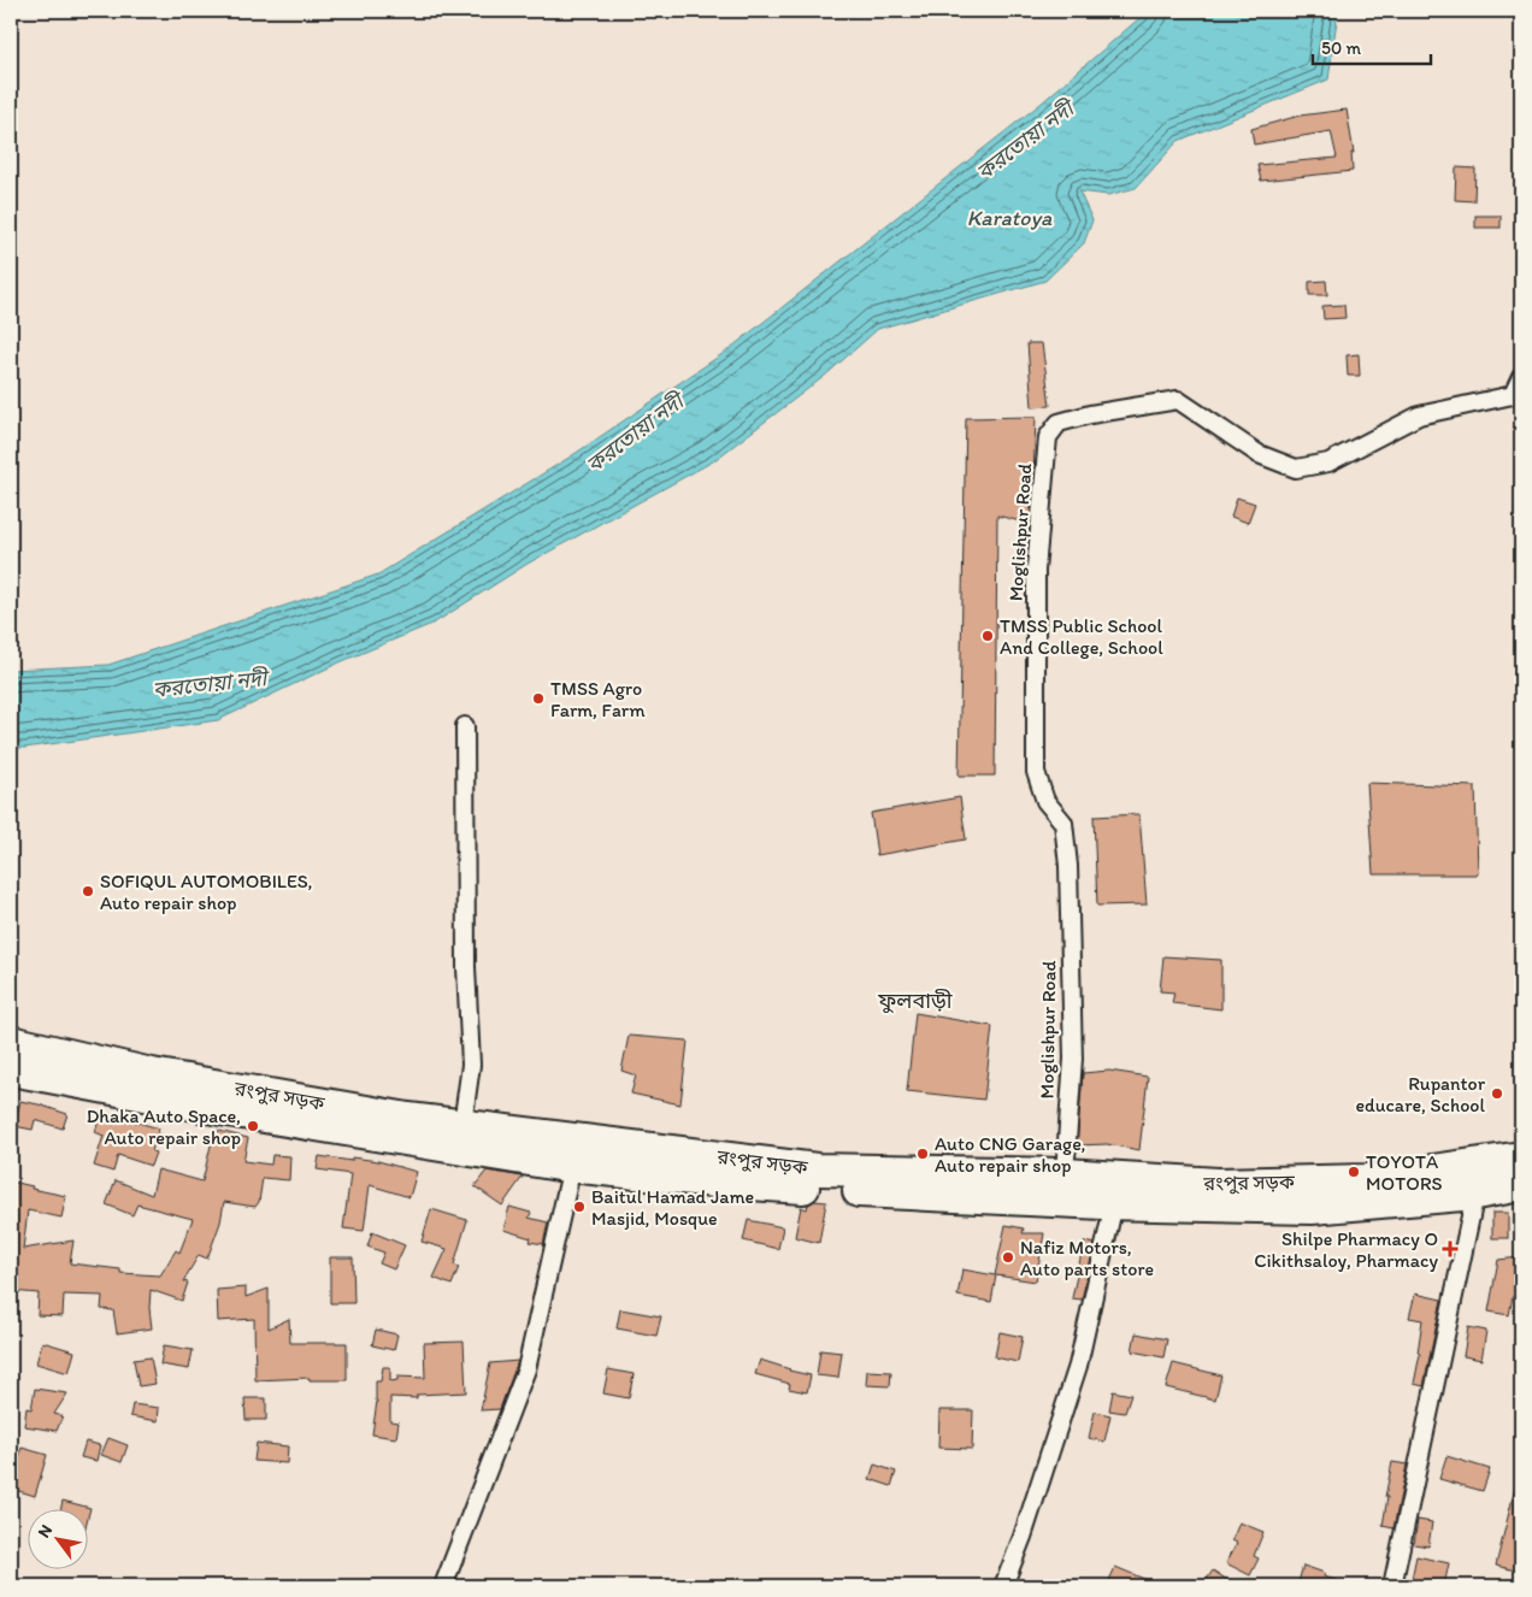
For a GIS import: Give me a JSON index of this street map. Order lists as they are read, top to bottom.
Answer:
{
  "streets": {
    "highway": ["রংপুর সড়ক"],
    "street": ["Moglishpur Road"]
  },
  "crossings": [
    ["Moglishpur Road", "রংপুর সড়ক"]
  ],
  "districts": ["ফুলবাড়ী"],
  "water": ["করতোয়া নদী", "Karatoya"],
  "places": {
    "other": [
      "TMSS Public School And College, School",
      "TMSS Agro Farm, Farm",
      "SOFIQUL AUTOMOBILES, Auto repair shop",
      "Rupantor educare, School",
      "Dhaka Auto Space, Auto repair shop",
      "Auto CNG Garage, Auto repair shop",
      "TOYOTA MOTORS",
      "Baitul Hamad Jame Masjid, Mosque",
      "Nafiz Motors, Auto parts store"
    ],
    "health": ["Shilpe Pharmacy O Cikithsaloy, Pharmacy"]
  },
  "scale_bar": "50 m",
  "north": "top left"
}
